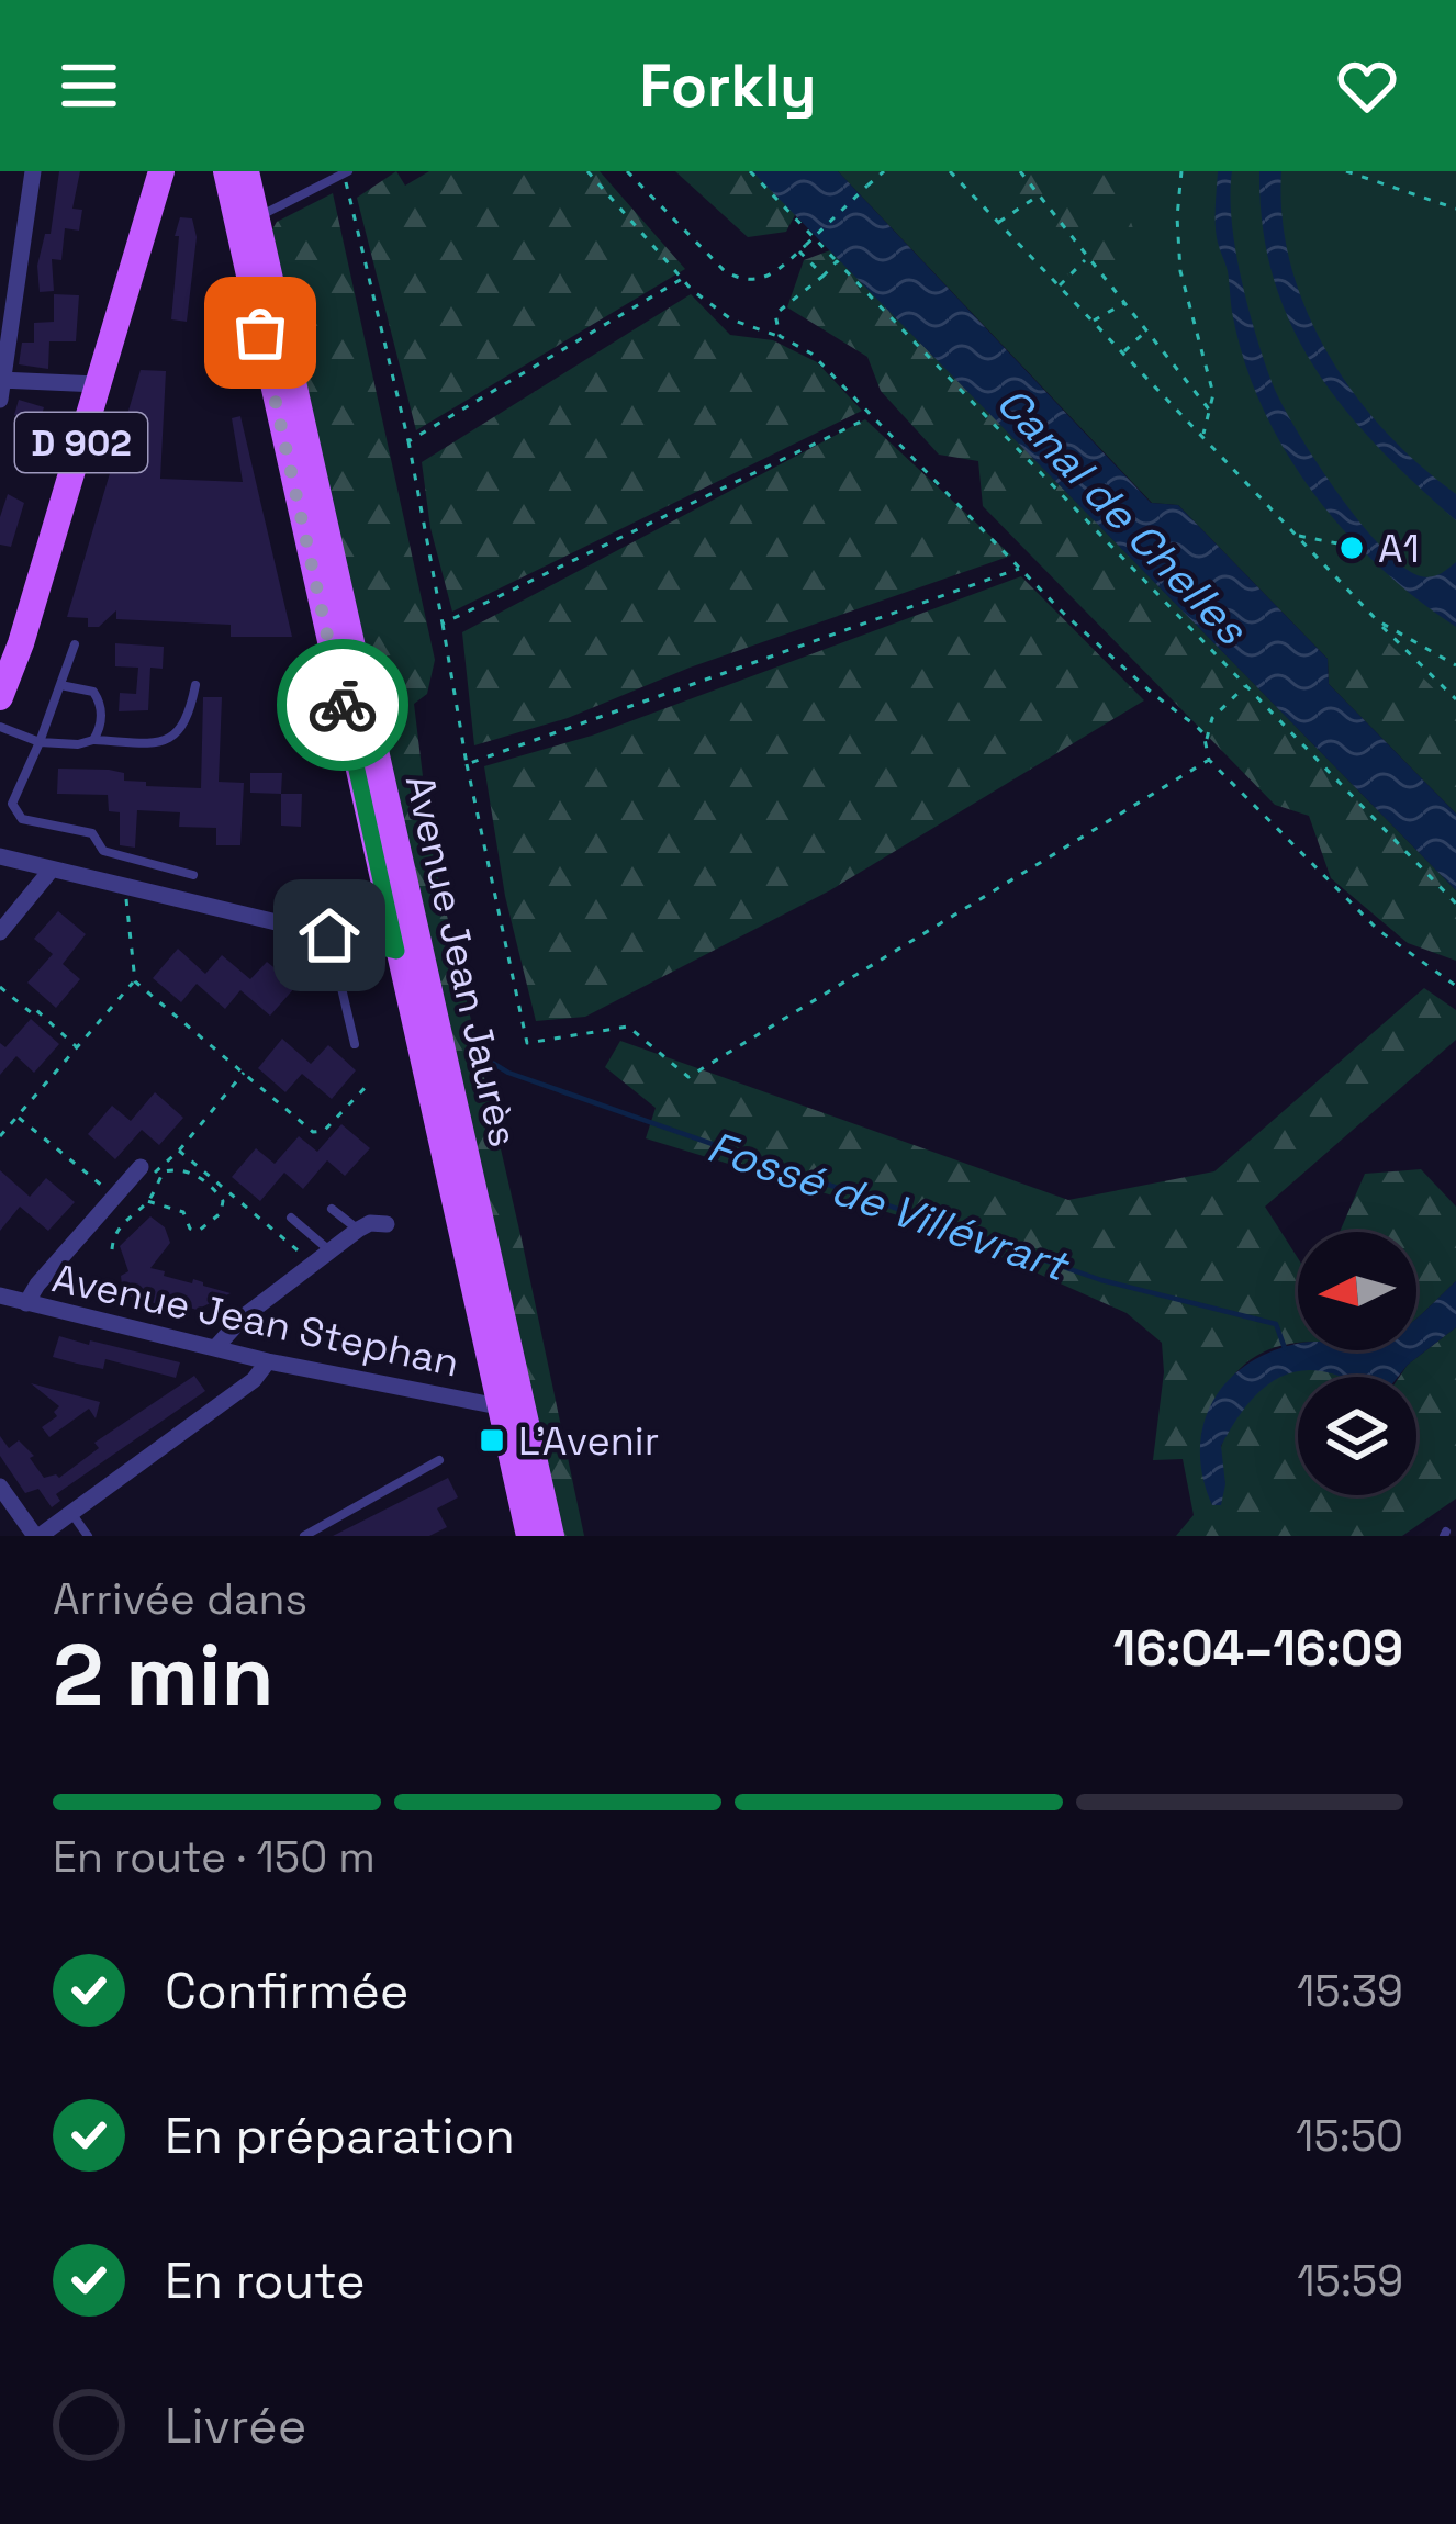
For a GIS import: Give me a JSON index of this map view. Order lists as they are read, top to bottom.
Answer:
{
  "streets": {
    "main road": ["D 902", "Avenue Jean Jaurès"],
    "street": ["Avenue Jean Stephan"]
  },
  "crossings": [
    ["Avenue Jean Jaurès", "Avenue Jean Stephan"]
  ],
  "water": ["Canal de Chelles", "Fossé de Villévrart"],
  "places": {
    "other": ["A1"],
    "transit": ["L'Avenir"]
  },
  "north": "left",
  "page": {
    "header": "Forkly",
    "heading": ["2 min", "Arrivée dans", "16:04–16:09"],
    "bar": "En route · 150 m",
    "list": [
      ["Confirmée", "15:39"],
      ["En préparation", "15:50"],
      ["En route", "15:59"],
      "Livrée"
    ]
  }
}
